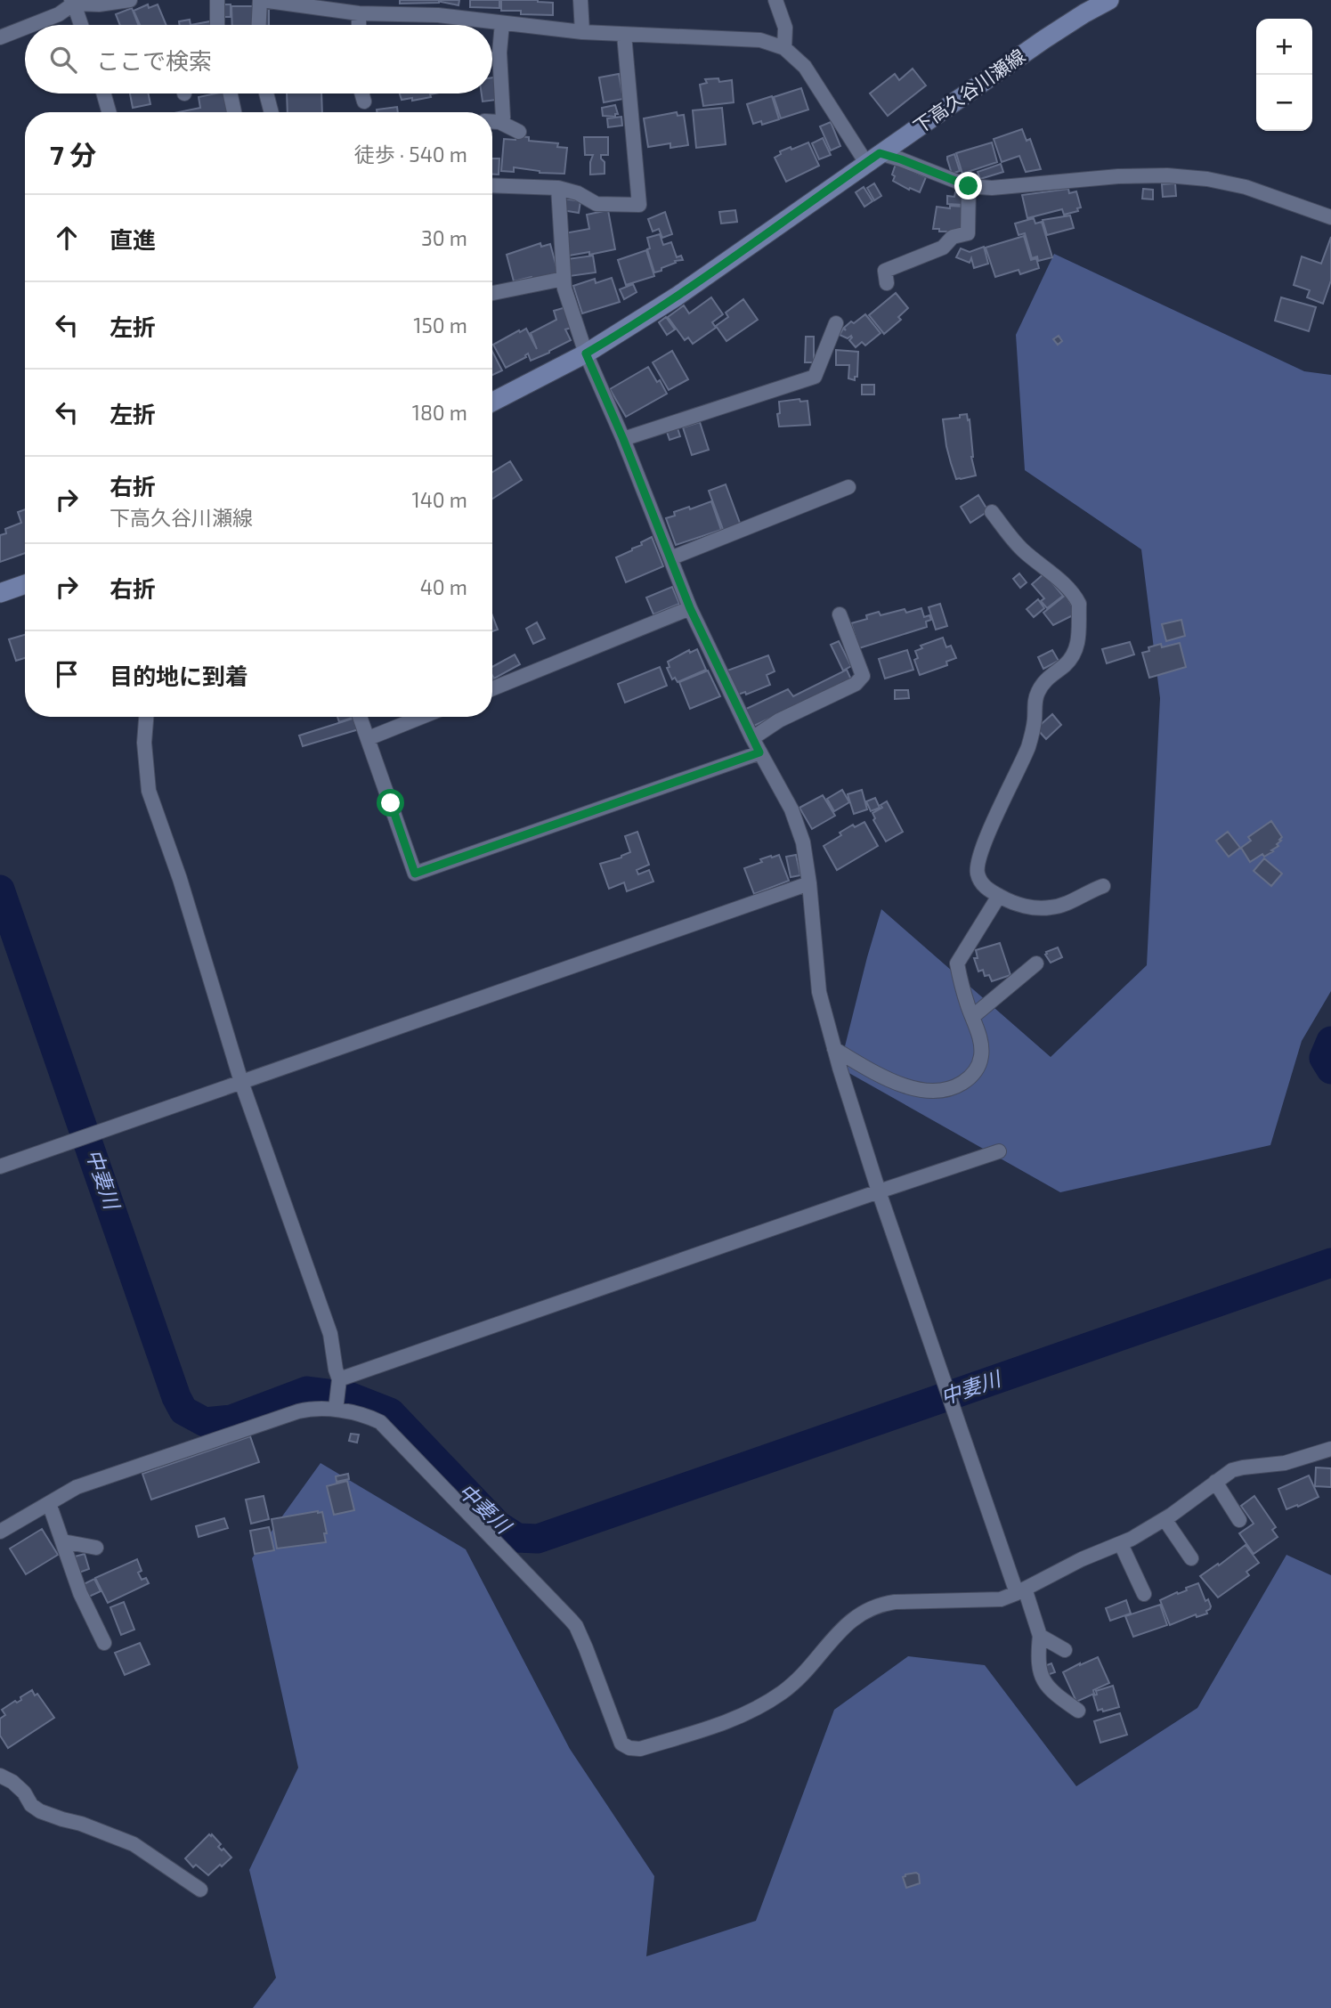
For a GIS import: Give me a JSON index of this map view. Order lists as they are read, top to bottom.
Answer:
{
  "streets": {
    "main road": ["下高久谷川瀬線"]
  },
  "water": ["中妻川"],
  "page": {
    "map_buttons": ["+", "−"],
    "search": "ここで検索",
    "heading": ["7 分", "徒歩 · 540 m"],
    "list": [
      ["直進", "30 m"],
      ["左折", "150 m"],
      ["左折", "180 m"],
      ["右折", "下高久谷川瀬線", "140 m"],
      ["右折", "40 m"],
      "目的地に到着"
    ]
  }
}
